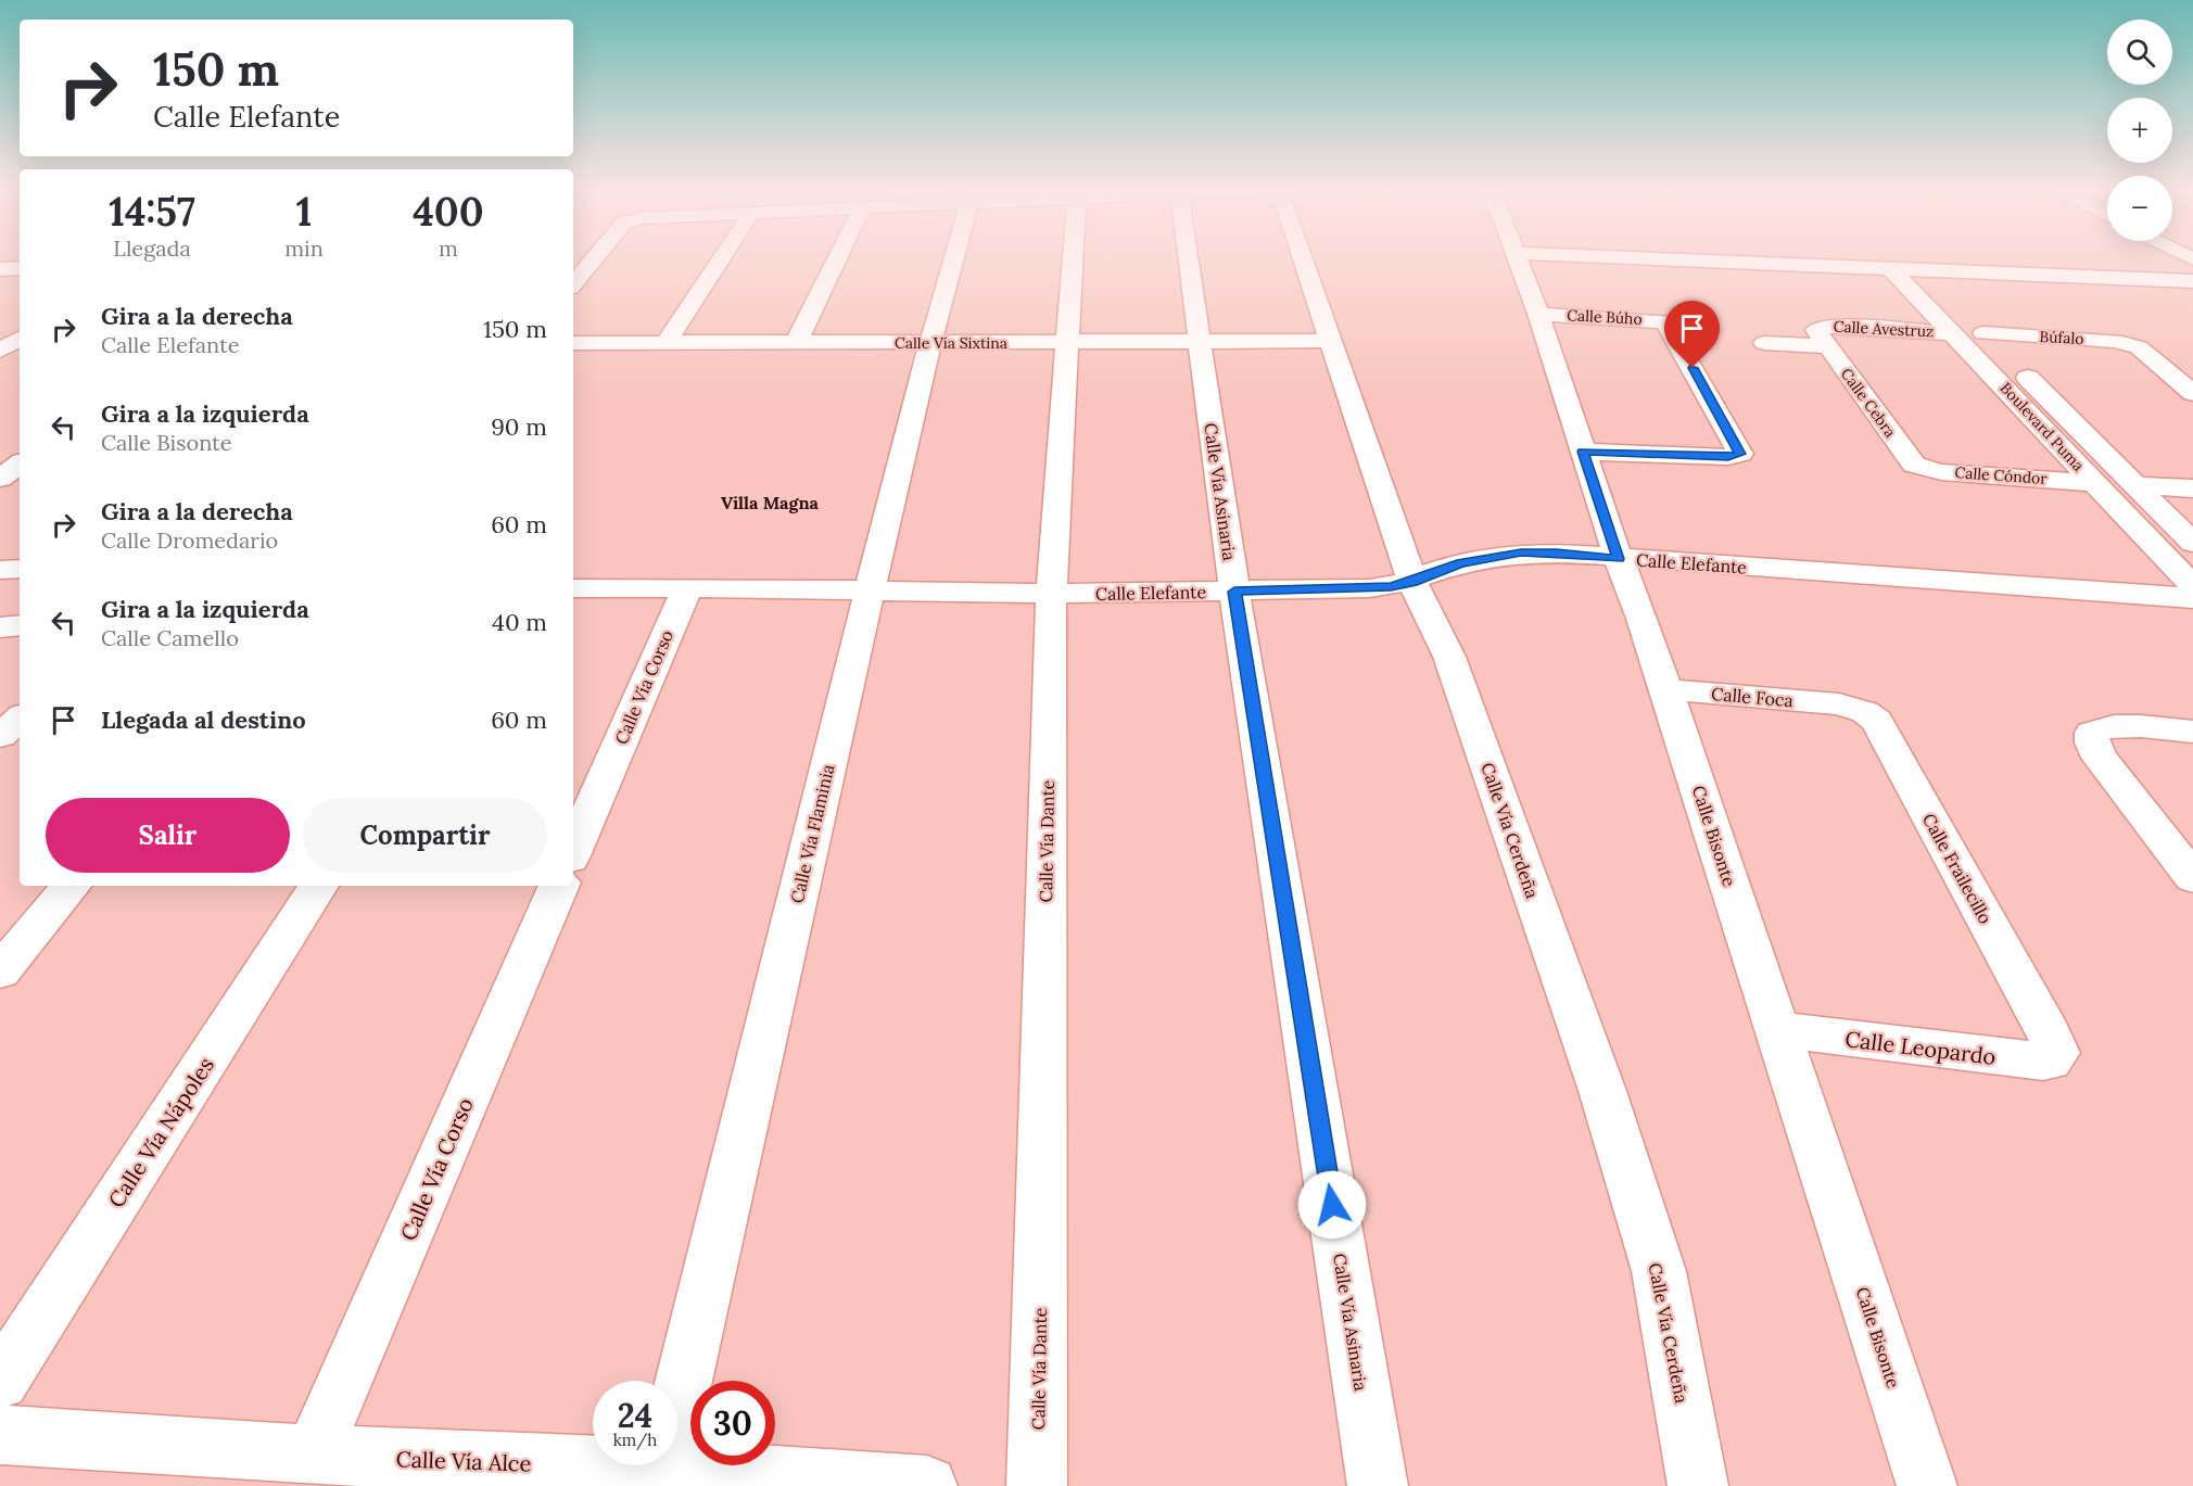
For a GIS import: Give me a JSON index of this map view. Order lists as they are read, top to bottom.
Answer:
{
  "streets": {
    "street": [
      "Calle Búho",
      "Calle Avestruz",
      "Búfalo",
      "Calle Vía Sixtina",
      "Calle Cebra",
      "Boulevard Puma",
      "Calle Cóndor",
      "Calle Vía Asinaria",
      "Calle Elefante",
      "Calle Vía Corso",
      "Calle Foca",
      "Calle Vía Cerdeña",
      "Calle Vía Flaminia",
      "Calle Bisonte",
      "Calle Vía Dante",
      "Calle Frailecillo",
      "Calle Leopardo",
      "Calle Vía Nápoles",
      "Calle Vía Alce"
    ]
  },
  "crossings": [
    ["Calle Búho", "Calle Bisonte"],
    ["Calle Avestruz", "Calle Cebra"],
    ["Calle Avestruz", "Boulevard Puma"],
    ["Búfalo", "Boulevard Puma"],
    ["Calle Vía Sixtina", "Calle Vía Asinaria"],
    ["Calle Vía Sixtina", "Calle Vía Cerdeña"],
    ["Calle Vía Sixtina", "Calle Vía Flaminia"],
    ["Calle Vía Sixtina", "Calle Vía Dante"],
    ["Calle Cebra", "Calle Cóndor"],
    ["Boulevard Puma", "Calle Cóndor"],
    ["Calle Vía Asinaria", "Calle Elefante"],
    ["Calle Elefante", "Calle Vía Corso"],
    ["Calle Elefante", "Calle Vía Cerdeña"],
    ["Calle Elefante", "Calle Vía Flaminia"],
    ["Calle Elefante", "Calle Bisonte"],
    ["Calle Elefante", "Calle Vía Dante"],
    ["Calle Vía Corso", "Calle Vía Alce"],
    ["Calle Foca", "Calle Bisonte"],
    ["Calle Foca", "Calle Frailecillo"],
    ["Calle Vía Flaminia", "Calle Vía Alce"],
    ["Calle Bisonte", "Calle Leopardo"],
    ["Calle Frailecillo", "Calle Leopardo"]
  ],
  "districts": ["Villa Magna"],
  "page": {
    "map_buttons": ["+", "−"],
    "turn": ["150 m", "Calle Elefante"],
    "eta": [
      "14:57",
      "Llegada",
      "1",
      "min",
      "400",
      "m"
    ],
    "list": [
      {
        "name": "Gira a la derecha",
        "note": "Calle Elefante",
        "value": "150 m"
      },
      {
        "name": "Gira a la izquierda",
        "note": "Calle Bisonte",
        "value": "90 m"
      },
      {
        "name": "Gira a la derecha",
        "note": "Calle Dromedario",
        "value": "60 m"
      },
      {
        "name": "Gira a la izquierda",
        "note": "Calle Camello",
        "value": "40 m"
      },
      {
        "name": "Llegada al destino",
        "value": "60 m"
      }
    ],
    "buttons": ["Salir", "Compartir"],
    "speed": "24 km/h",
    "limit": "30"
  }
}
